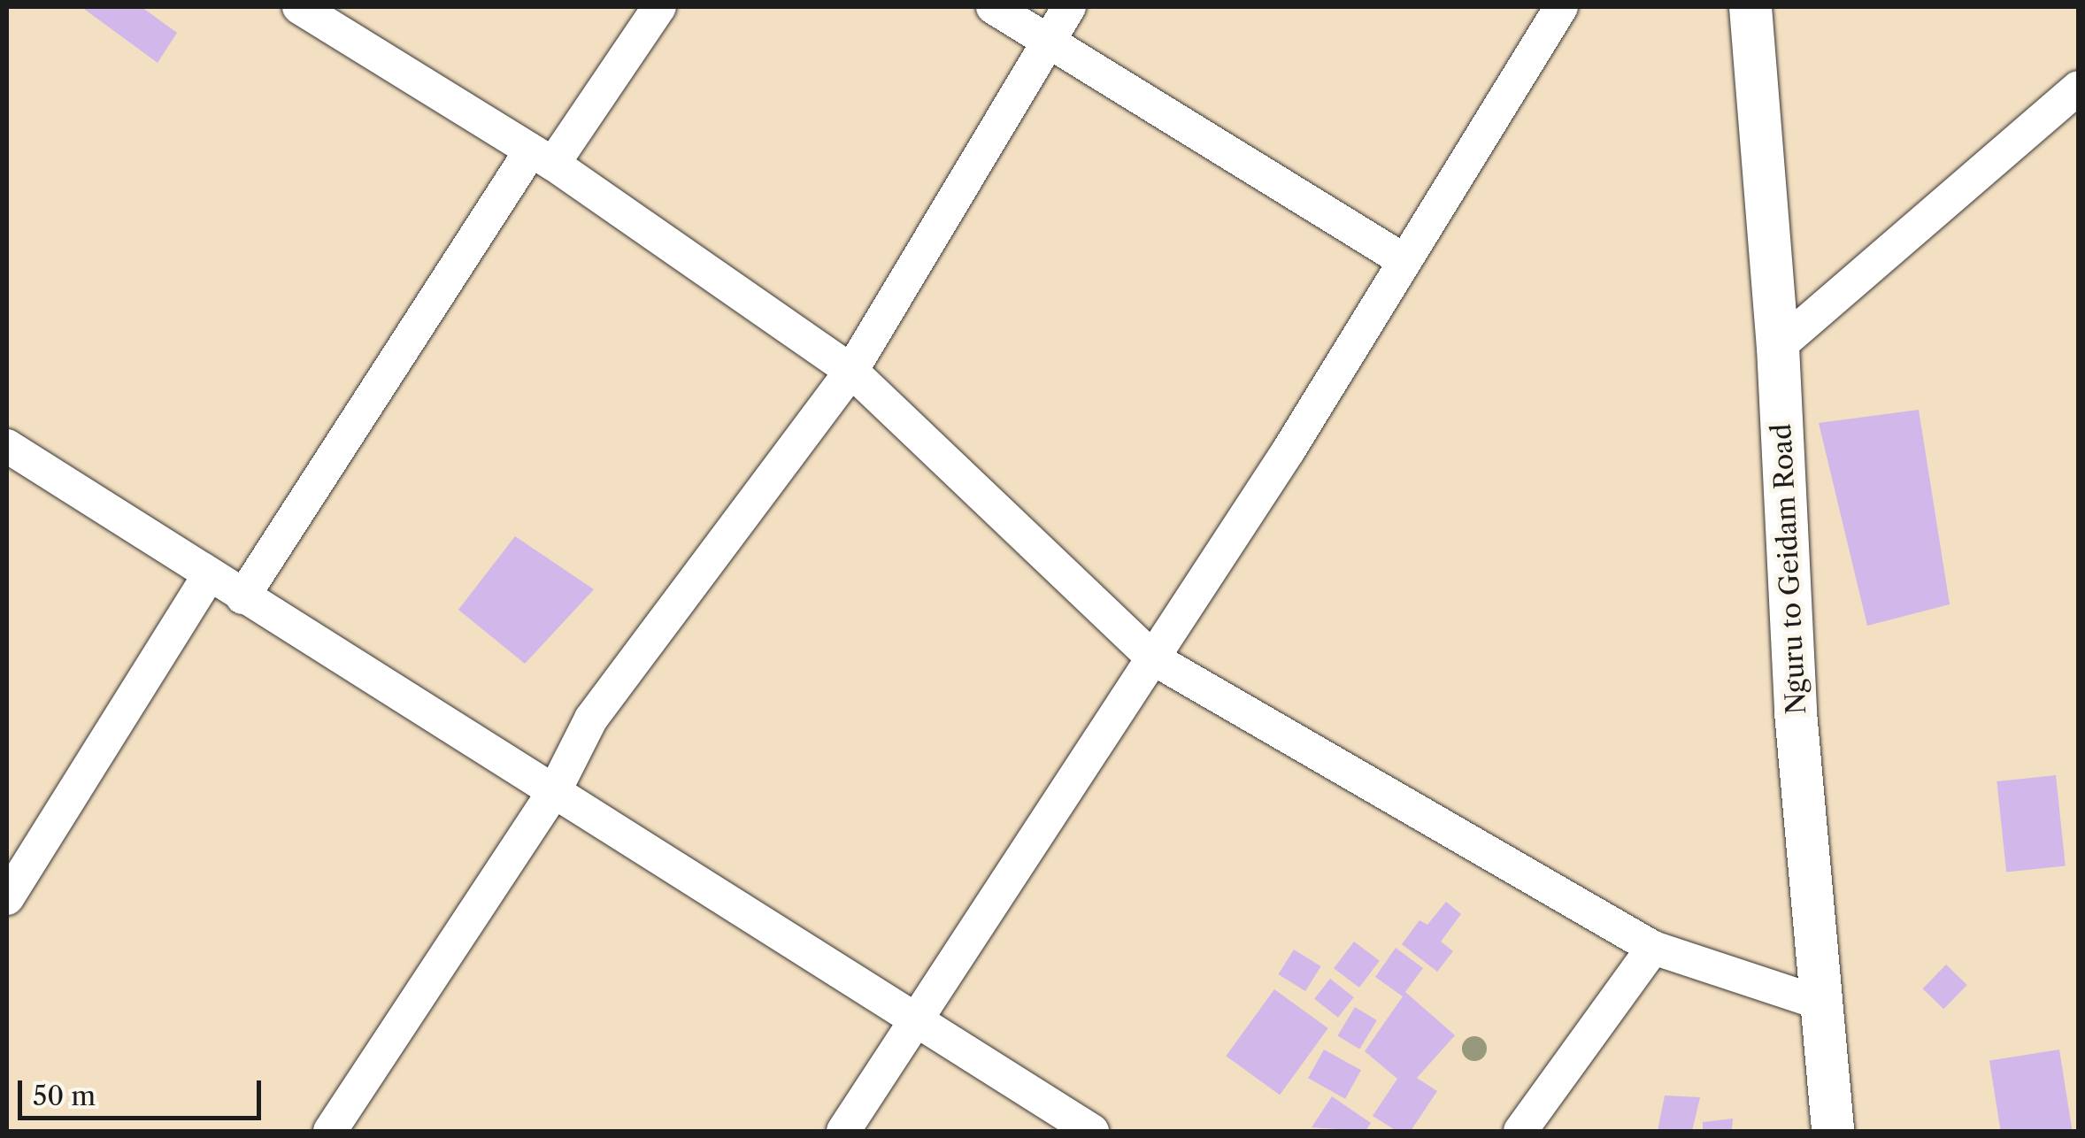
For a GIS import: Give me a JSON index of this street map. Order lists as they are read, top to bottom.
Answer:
{
  "streets": {
    "main road": ["Nguru to Geidam Road"]
  },
  "scale_bar": "50 m"
}
